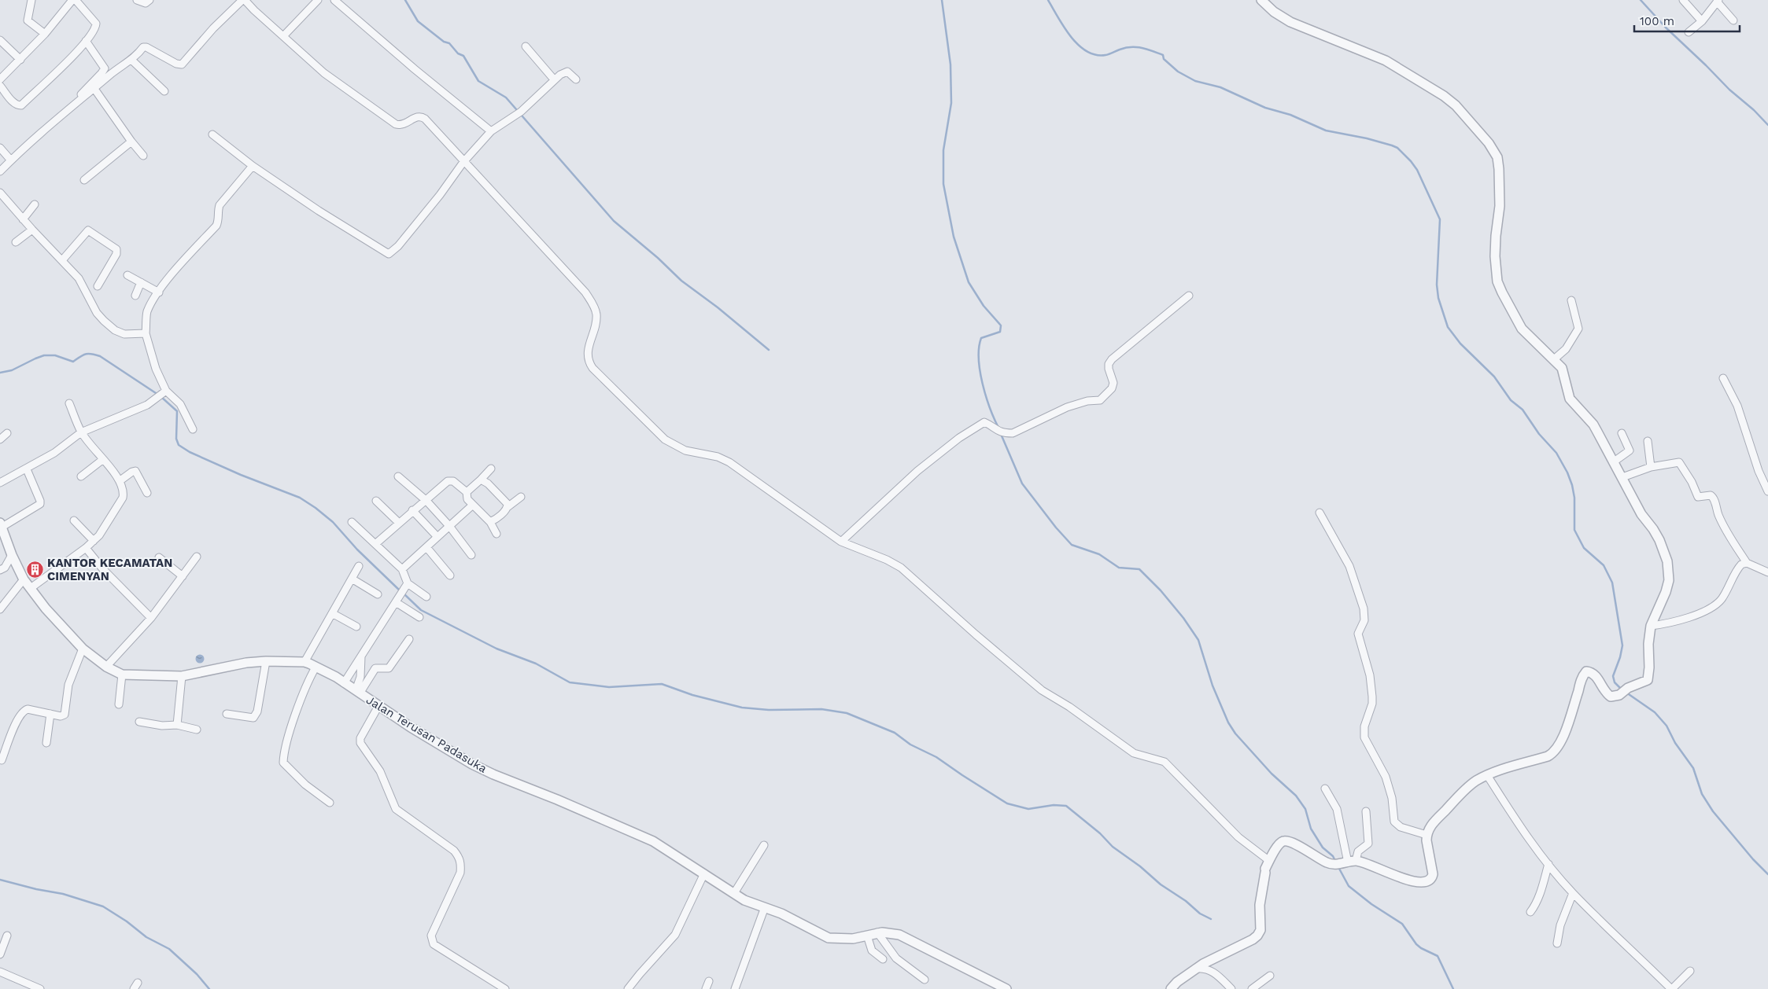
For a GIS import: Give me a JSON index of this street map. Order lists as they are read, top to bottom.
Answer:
{
  "streets": {
    "street": ["Jalan Terusan Padasuka"]
  },
  "places": {
    "building": ["KANTOR KECAMATAN CIMENYAN"]
  },
  "scale_bar": "100 m"
}
